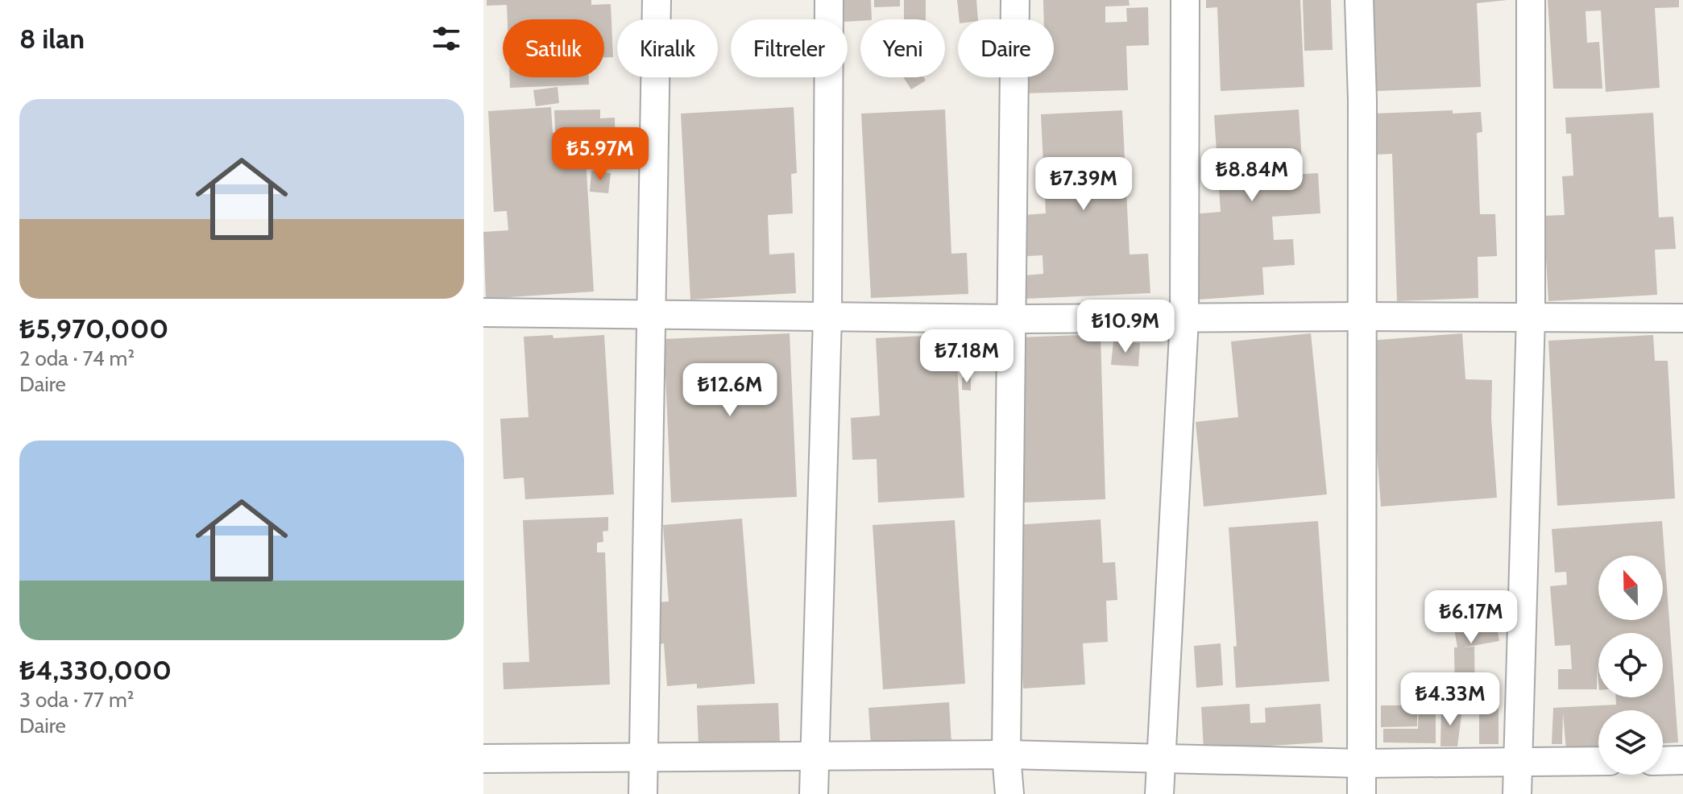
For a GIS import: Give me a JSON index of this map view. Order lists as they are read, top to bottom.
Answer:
{
  "north": "top",
  "page": {
    "heading": "8 ilan",
    "chip": [
      "Satılık",
      "Kiralık",
      "Filtreler",
      "Yeni",
      "Daire"
    ],
    "list": [
      {
        "name": "₺5,970,000",
        "note": "2 oda · 74 m² · Daire"
      },
      {
        "name": "₺4,330,000",
        "note": "3 oda · 77 m² · Daire"
      }
    ],
    "price": [
      "₺5.97M",
      "₺8.84M",
      "₺7.39M",
      "₺10.9M",
      "₺7.18M",
      "₺12.6M",
      "₺6.17M",
      "₺4.33M"
    ]
  }
}
